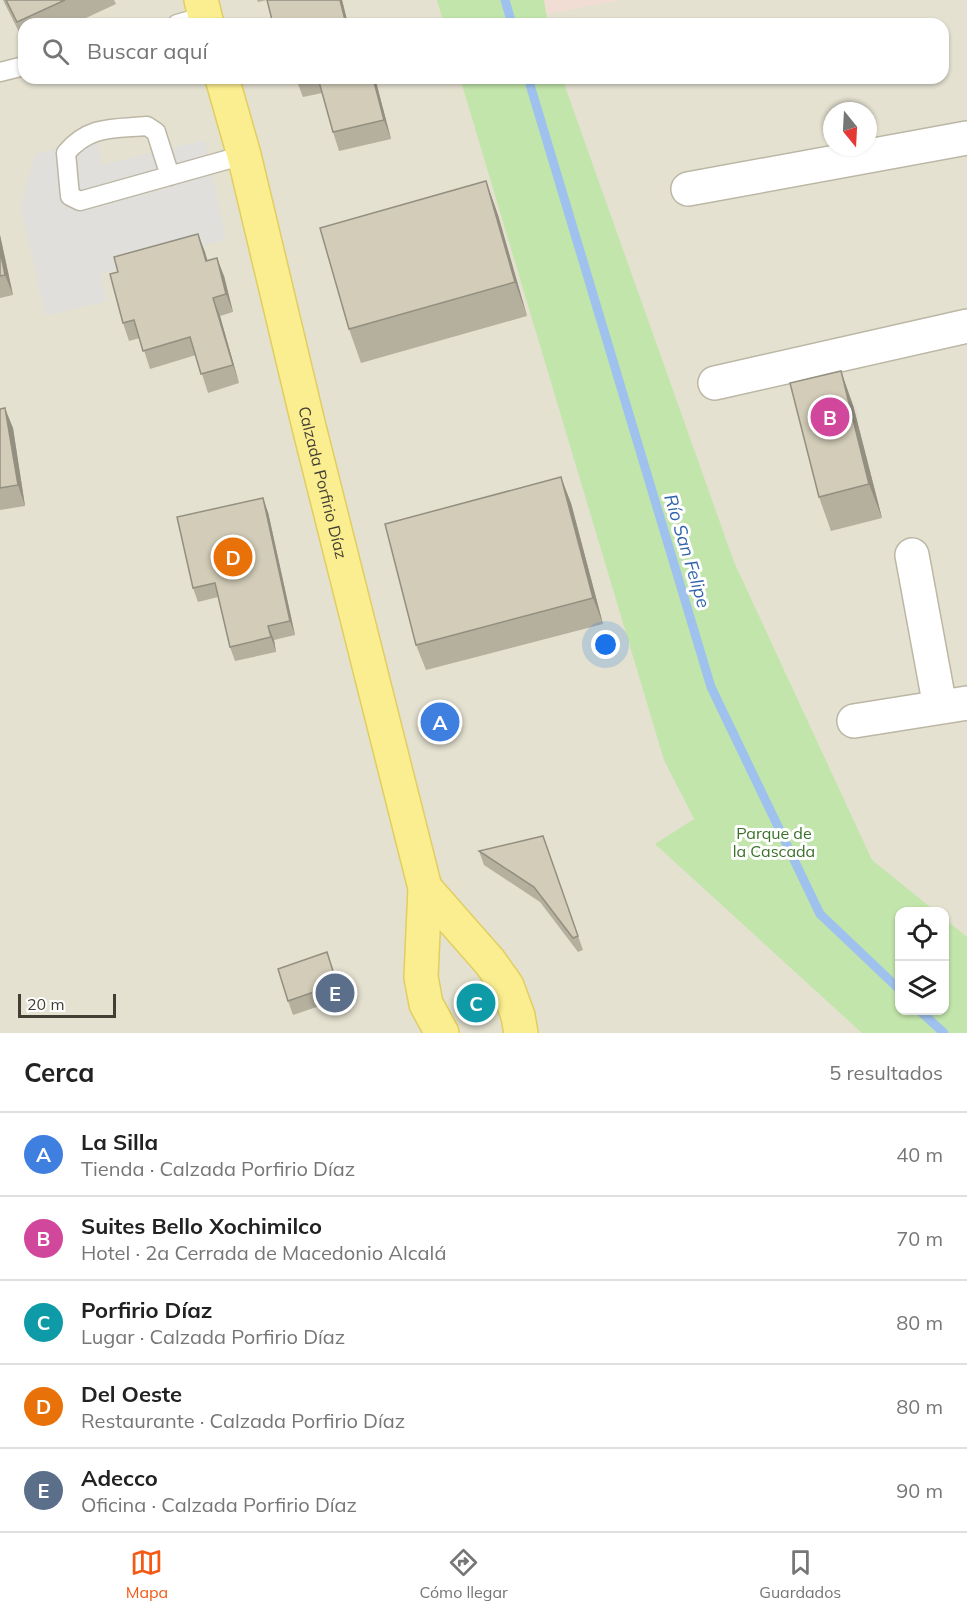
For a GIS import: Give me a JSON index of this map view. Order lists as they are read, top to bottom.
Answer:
{
  "streets": {
    "main road": ["Calzada Porfirio Díaz"]
  },
  "water": ["Río San Felipe"],
  "parks": ["Parque de la Cascada"],
  "scale_bar": "20 m",
  "north": "bottom",
  "page": {
    "search": "Buscar aquí",
    "pins": [
      "B",
      "D",
      "A",
      "E",
      "C"
    ],
    "scale": "20 m",
    "heading": ["Cerca", "5 resultados"],
    "list": [
      {
        "mark": "A",
        "name": "La Silla",
        "note": "Tienda · Calzada Porfirio Díaz",
        "value": "40 m"
      },
      {
        "mark": "B",
        "name": "Suites Bello Xochimilco",
        "note": "Hotel · 2a Cerrada de Macedonio Alcalá",
        "value": "70 m"
      },
      {
        "mark": "C",
        "name": "Porfirio Díaz",
        "note": "Lugar · Calzada Porfirio Díaz",
        "value": "80 m"
      },
      {
        "mark": "D",
        "name": "Del Oeste",
        "note": "Restaurante · Calzada Porfirio Díaz",
        "value": "80 m"
      },
      {
        "mark": "E",
        "name": "Adecco",
        "note": "Oficina · Calzada Porfirio Díaz",
        "value": "90 m"
      }
    ],
    "nav": ["Mapa", "Cómo llegar", "Guardados"]
  }
}
